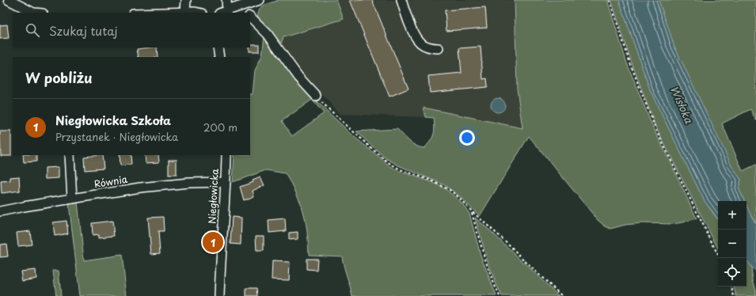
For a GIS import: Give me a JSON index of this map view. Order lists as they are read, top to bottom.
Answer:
{
  "streets": {
    "street": ["Równia", "Niegłowicka"]
  },
  "crossings": [
    ["Równia", "Niegłowicka"]
  ],
  "water": ["Wisłoka"],
  "page": {
    "search": "Szukaj tutaj",
    "heading": "W pobliżu",
    "list": [
      {
        "mark": "1",
        "name": "Niegłowicka Szkoła",
        "note": "Przystanek · Niegłowicka",
        "value": "200 m"
      }
    ],
    "map_buttons": ["+", "−"],
    "pins": "1"
  }
}
